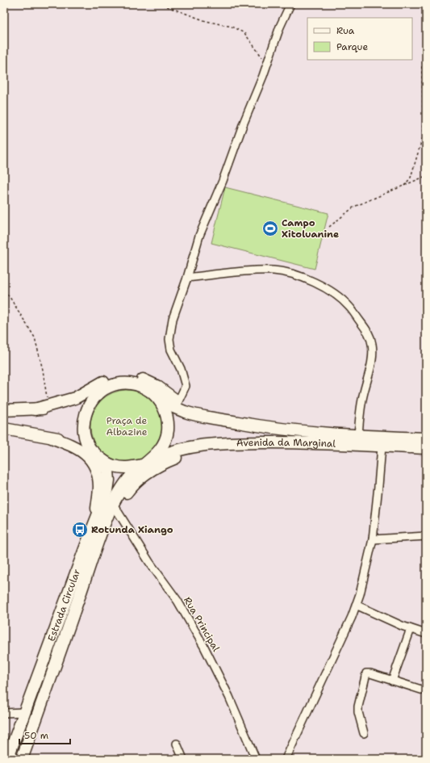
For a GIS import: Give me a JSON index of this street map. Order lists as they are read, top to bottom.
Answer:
{
  "streets": {
    "main road": ["Avenida da Marginal", "Estrada Circular"],
    "street": ["Rua Principal"]
  },
  "crossings": [
    ["Avenida da Marginal", "Estrada Circular"]
  ],
  "parks": ["Praça de Albazine"],
  "places": {
    "sports": ["Campo Xitoluanine"],
    "bus stop": ["Rotunda Xiango"]
  },
  "legend": ["Rua", "Parque"],
  "scale_bar": "50 m"
}
